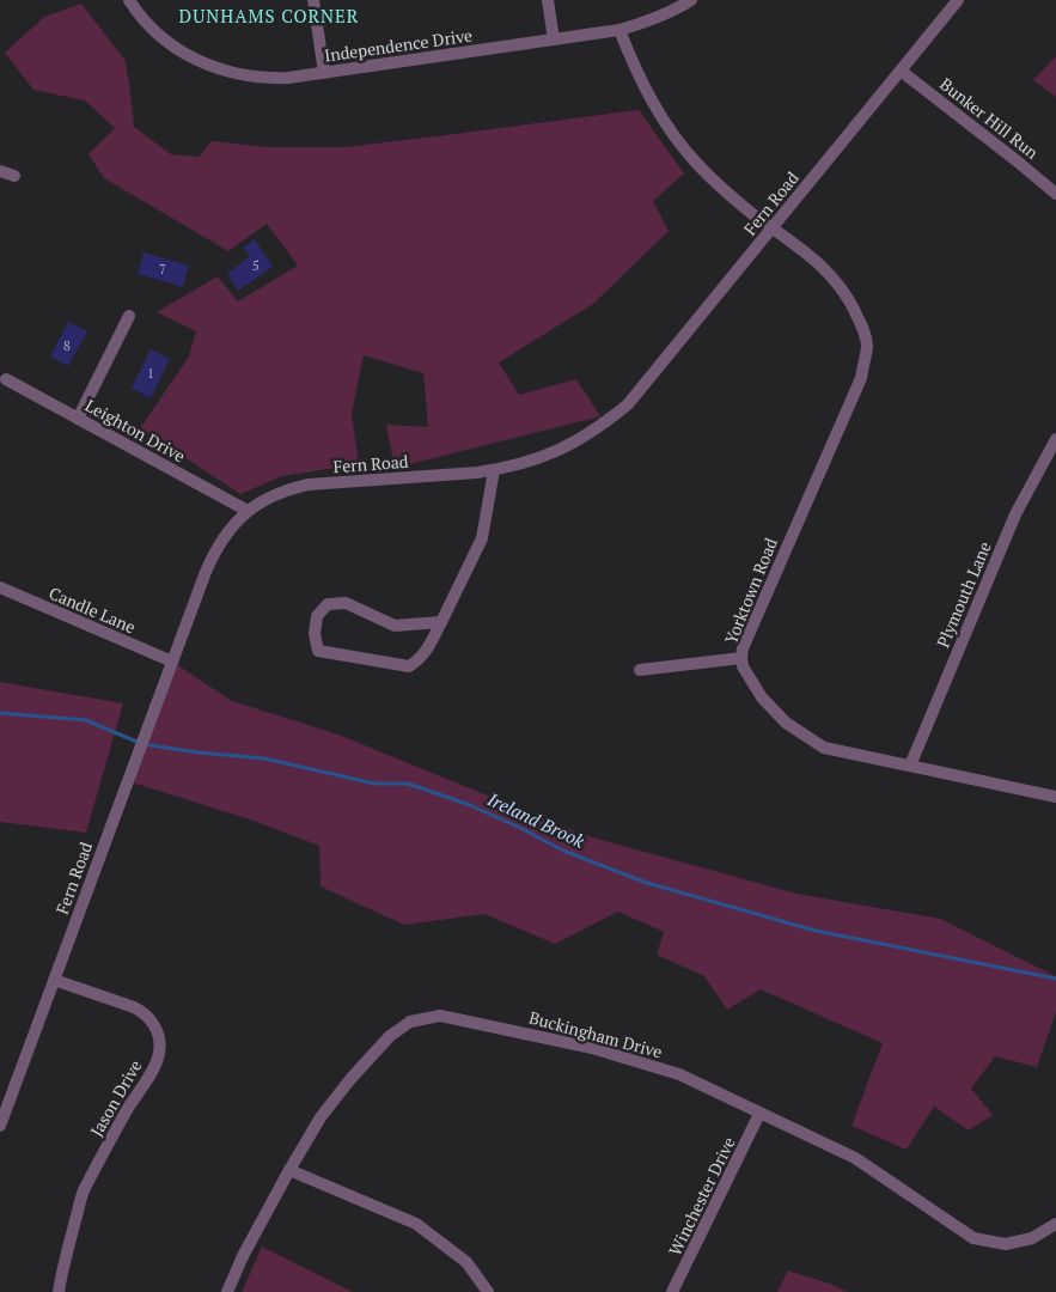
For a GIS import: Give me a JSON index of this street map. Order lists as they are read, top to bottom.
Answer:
{
  "streets": {
    "street": [
      "Independence Drive",
      "Bunker Hill Run",
      "Fern Road",
      "Leighton Drive",
      "Yorktown Road",
      "Plymouth Lane",
      "Candle Lane",
      "Buckingham Drive",
      "Jason Drive",
      "Winchester Drive"
    ]
  },
  "crossings": [
    ["Independence Drive", "Yorktown Road"],
    ["Bunker Hill Run", "Fern Road"],
    ["Fern Road", "Leighton Drive"],
    ["Fern Road", "Yorktown Road"],
    ["Fern Road", "Candle Lane"],
    ["Fern Road", "Jason Drive"],
    ["Yorktown Road", "Plymouth Lane"],
    ["Buckingham Drive", "Winchester Drive"]
  ],
  "districts": ["DUNHAMS CORNER"],
  "water": ["Ireland Brook"],
  "house_numbers": [
    "5",
    "7",
    "8",
    "1"
  ]
}
